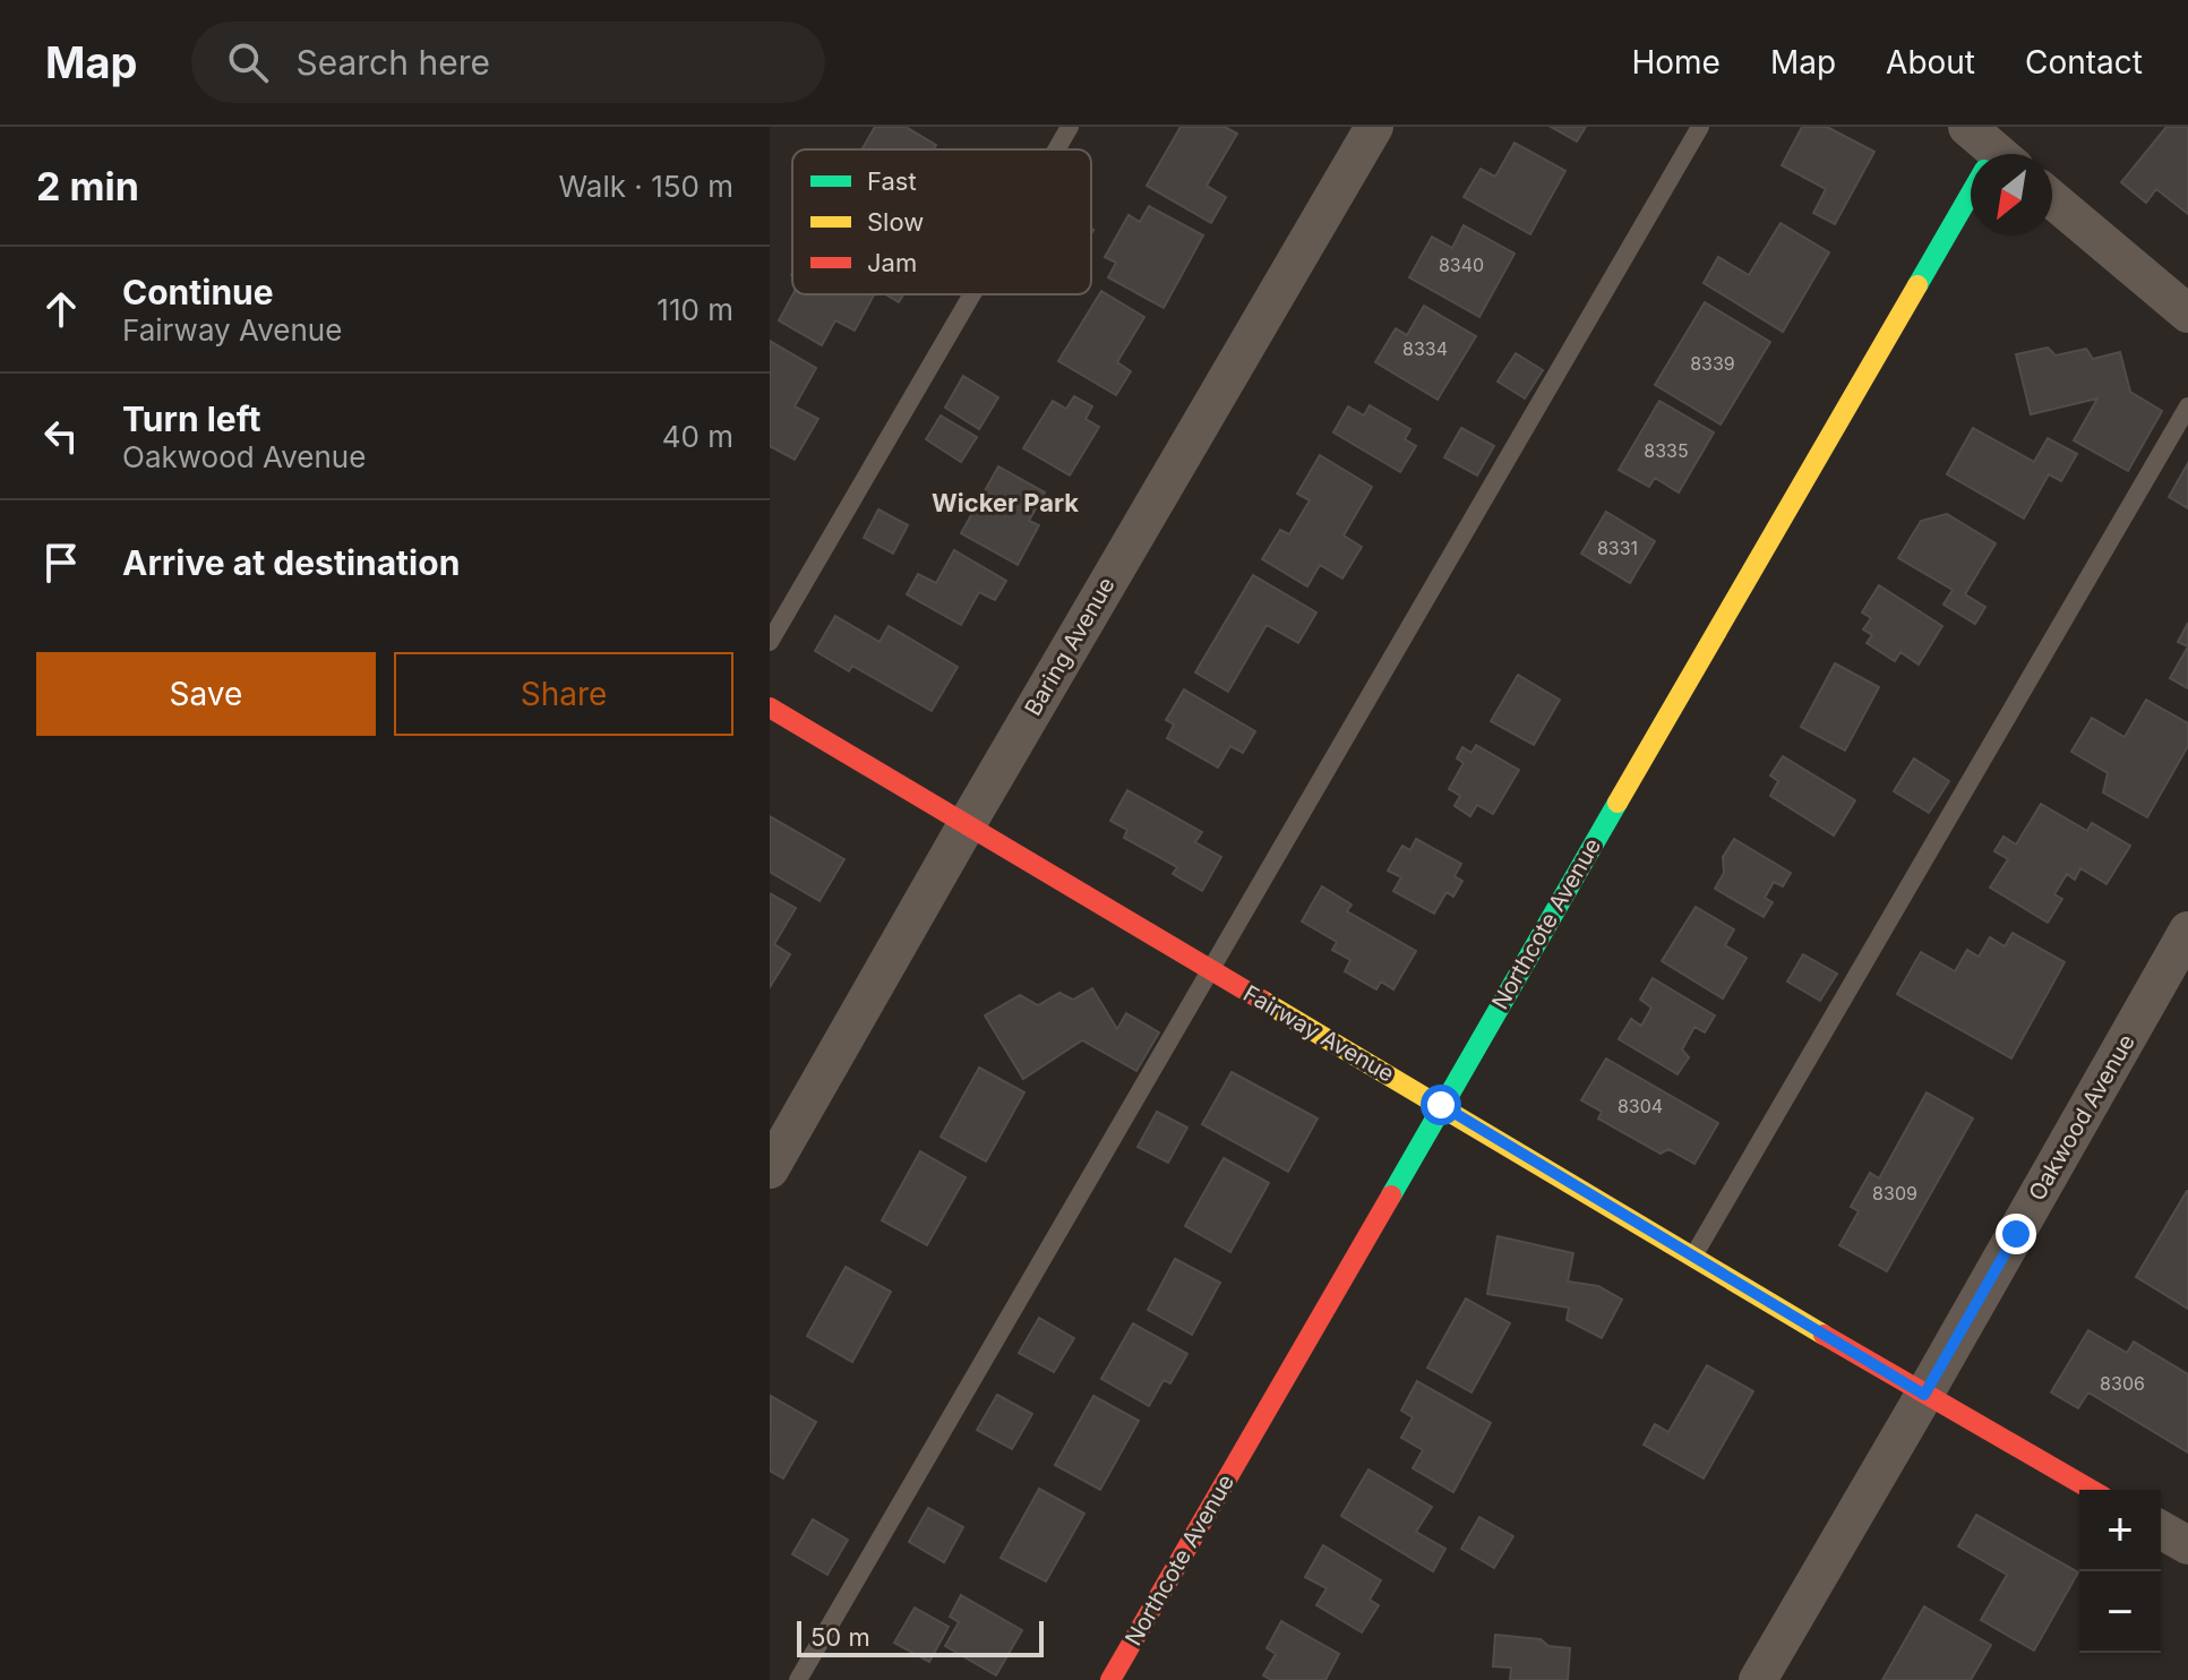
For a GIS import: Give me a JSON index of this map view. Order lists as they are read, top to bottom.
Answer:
{
  "streets": {
    "street": [
      "Baring Avenue",
      "Northcote Avenue",
      "Fairway Avenue",
      "Oakwood Avenue"
    ]
  },
  "crossings": [
    ["Baring Avenue", "Fairway Avenue"],
    ["Northcote Avenue", "Fairway Avenue"],
    ["Fairway Avenue", "Oakwood Avenue"]
  ],
  "districts": ["Wicker Park"],
  "house_numbers": [
    "8340",
    "8334",
    "8339",
    "8335",
    "8331",
    "8304",
    "8309",
    "8306"
  ],
  "legend": ["Fast", "Slow", "Jam"],
  "scale_bar": "50 m",
  "north": "bottom left",
  "page": {
    "header": "Map",
    "search": "Search here",
    "nav": [
      "Home",
      "Map",
      "About",
      "Contact"
    ],
    "heading": ["2 min", "Walk · 150 m"],
    "list": [
      ["Continue", "Fairway Avenue", "110 m"],
      ["Turn left", "Oakwood Avenue", "40 m"],
      "Arrive at destination"
    ],
    "buttons": ["Save", "Share"],
    "map_buttons": ["+", "−"],
    "scale": "50 m"
  }
}
